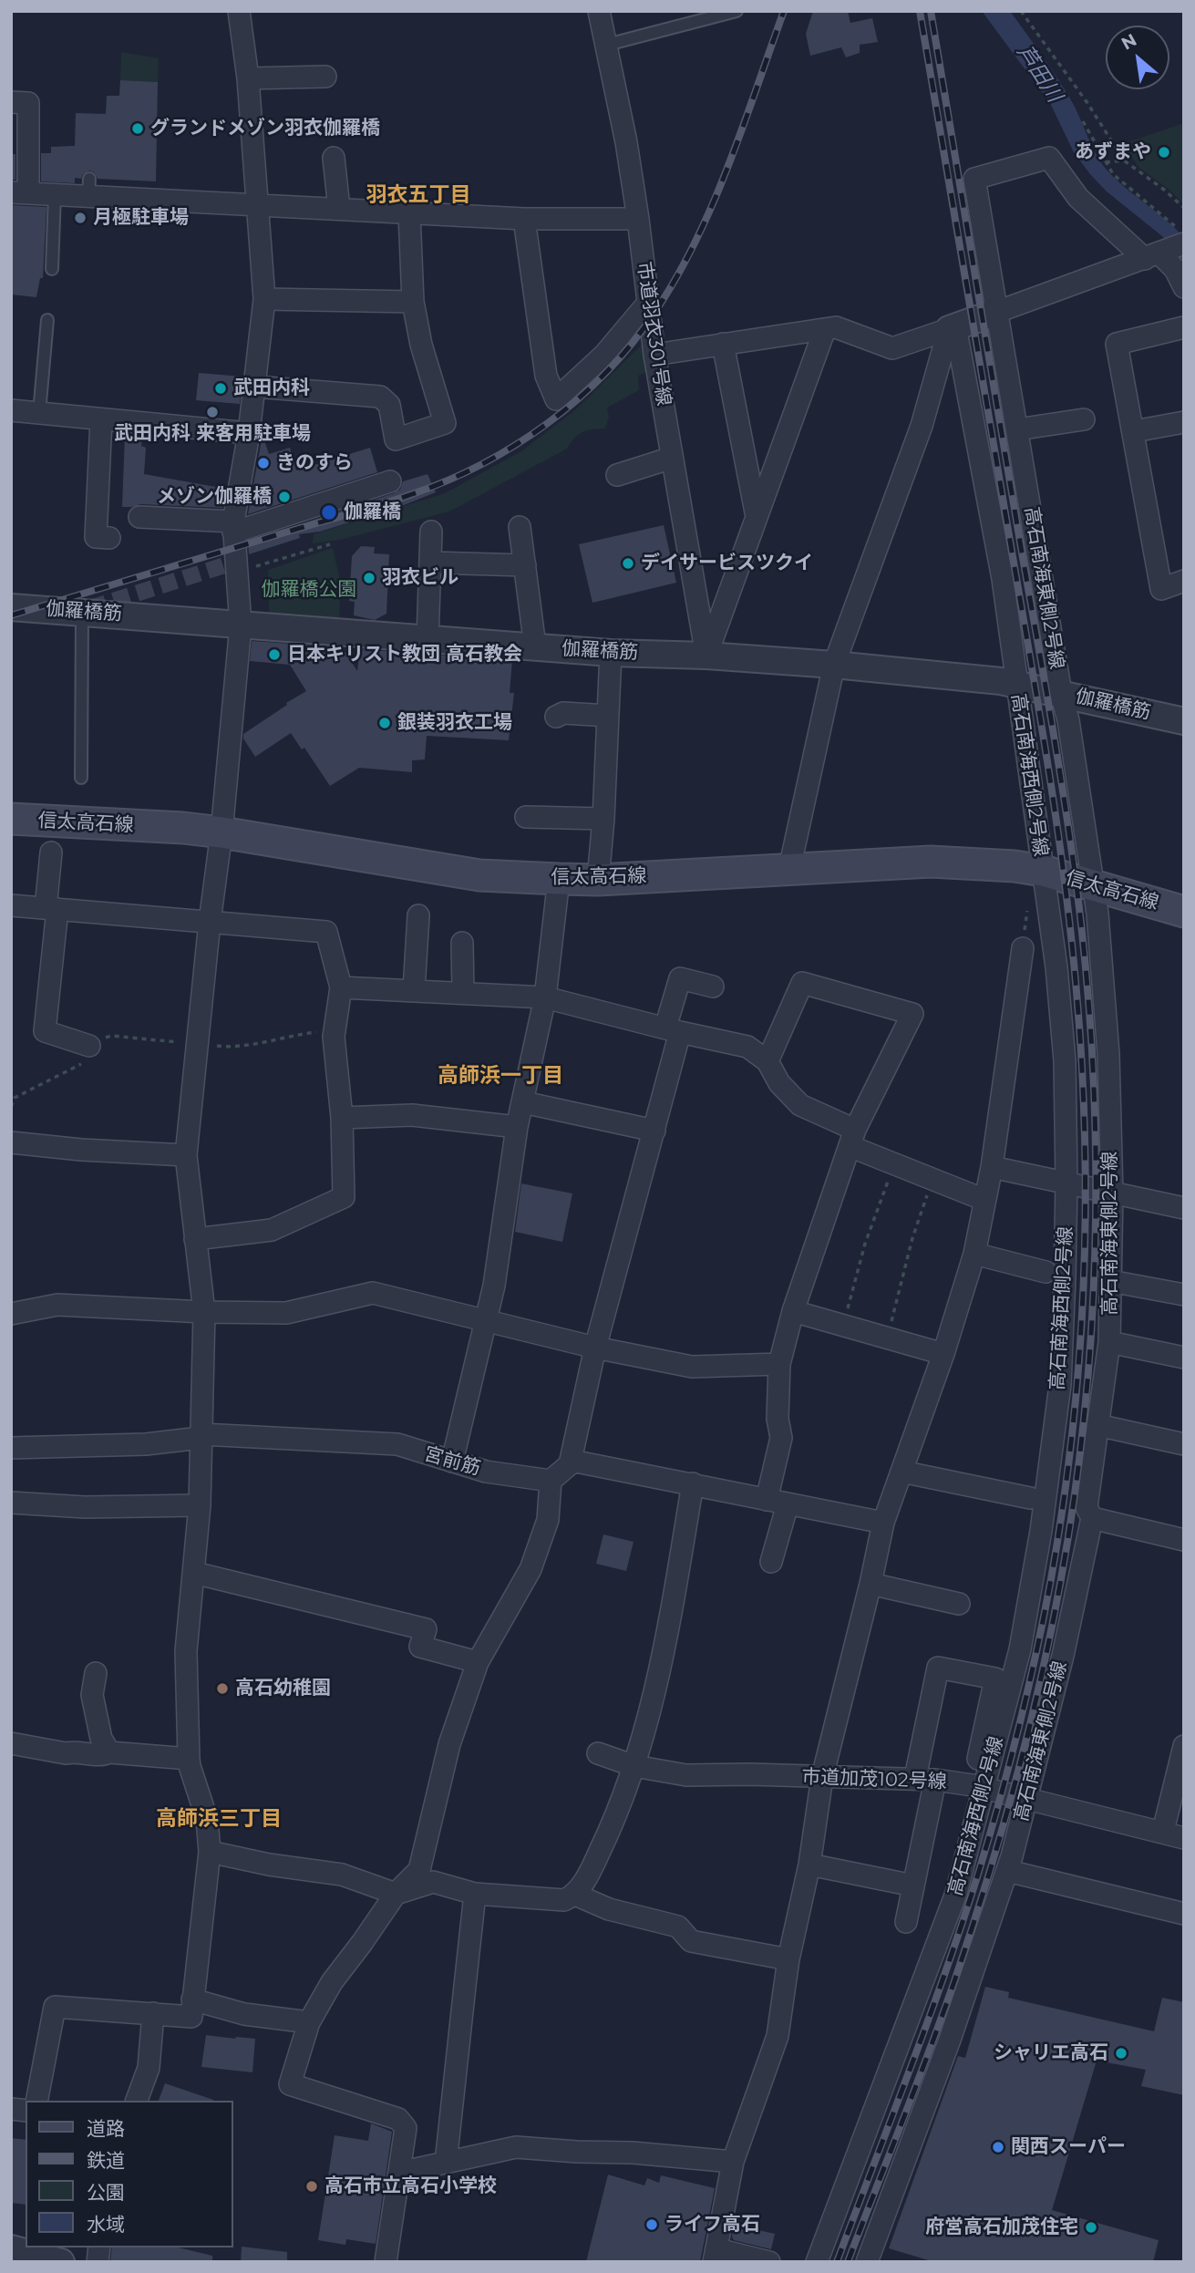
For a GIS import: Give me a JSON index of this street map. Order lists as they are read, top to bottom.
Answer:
{
  "streets": {
    "main road": ["信太高石線"],
    "street": [
      "市道羽衣301号線",
      "高石南海東側2号線",
      "伽羅橋筋",
      "高石南海西側2号線",
      "宮前筋",
      "市道加茂102号線"
    ]
  },
  "crossings": [
    ["市道羽衣301号線", "伽羅橋筋"],
    ["高石南海東側2号線", "伽羅橋筋"],
    ["高石南海東側2号線", "信太高石線"],
    ["高石南海東側2号線", "市道加茂102号線"],
    ["伽羅橋筋", "高石南海西側2号線"],
    ["高石南海西側2号線", "信太高石線"],
    ["高石南海西側2号線", "市道加茂102号線"]
  ],
  "districts": ["羽衣五丁目", "高師浜一丁目", "高師浜三丁目"],
  "water": ["芦田川"],
  "parks": ["伽羅橋公園"],
  "places": [
    "グランドメゾン羽衣伽羅橋",
    "あずまや",
    "月極駐車場",
    "武田内科",
    "武田内科 来客用駐車場",
    "きのすら",
    "メゾン伽羅橋",
    "伽羅橋",
    "デイサービスツクイ",
    "羽衣ビル",
    "日本キリスト教団 高石教会",
    "銀装羽衣工場",
    "高石幼稚園",
    "シャリエ高石",
    "関西スーパー",
    "高石市立高石小学校",
    "ライフ高石",
    "府営高石加茂住宅"
  ],
  "legend": [
    "道路",
    "鉄道",
    "公園",
    "水域"
  ],
  "north": "top left"
}
